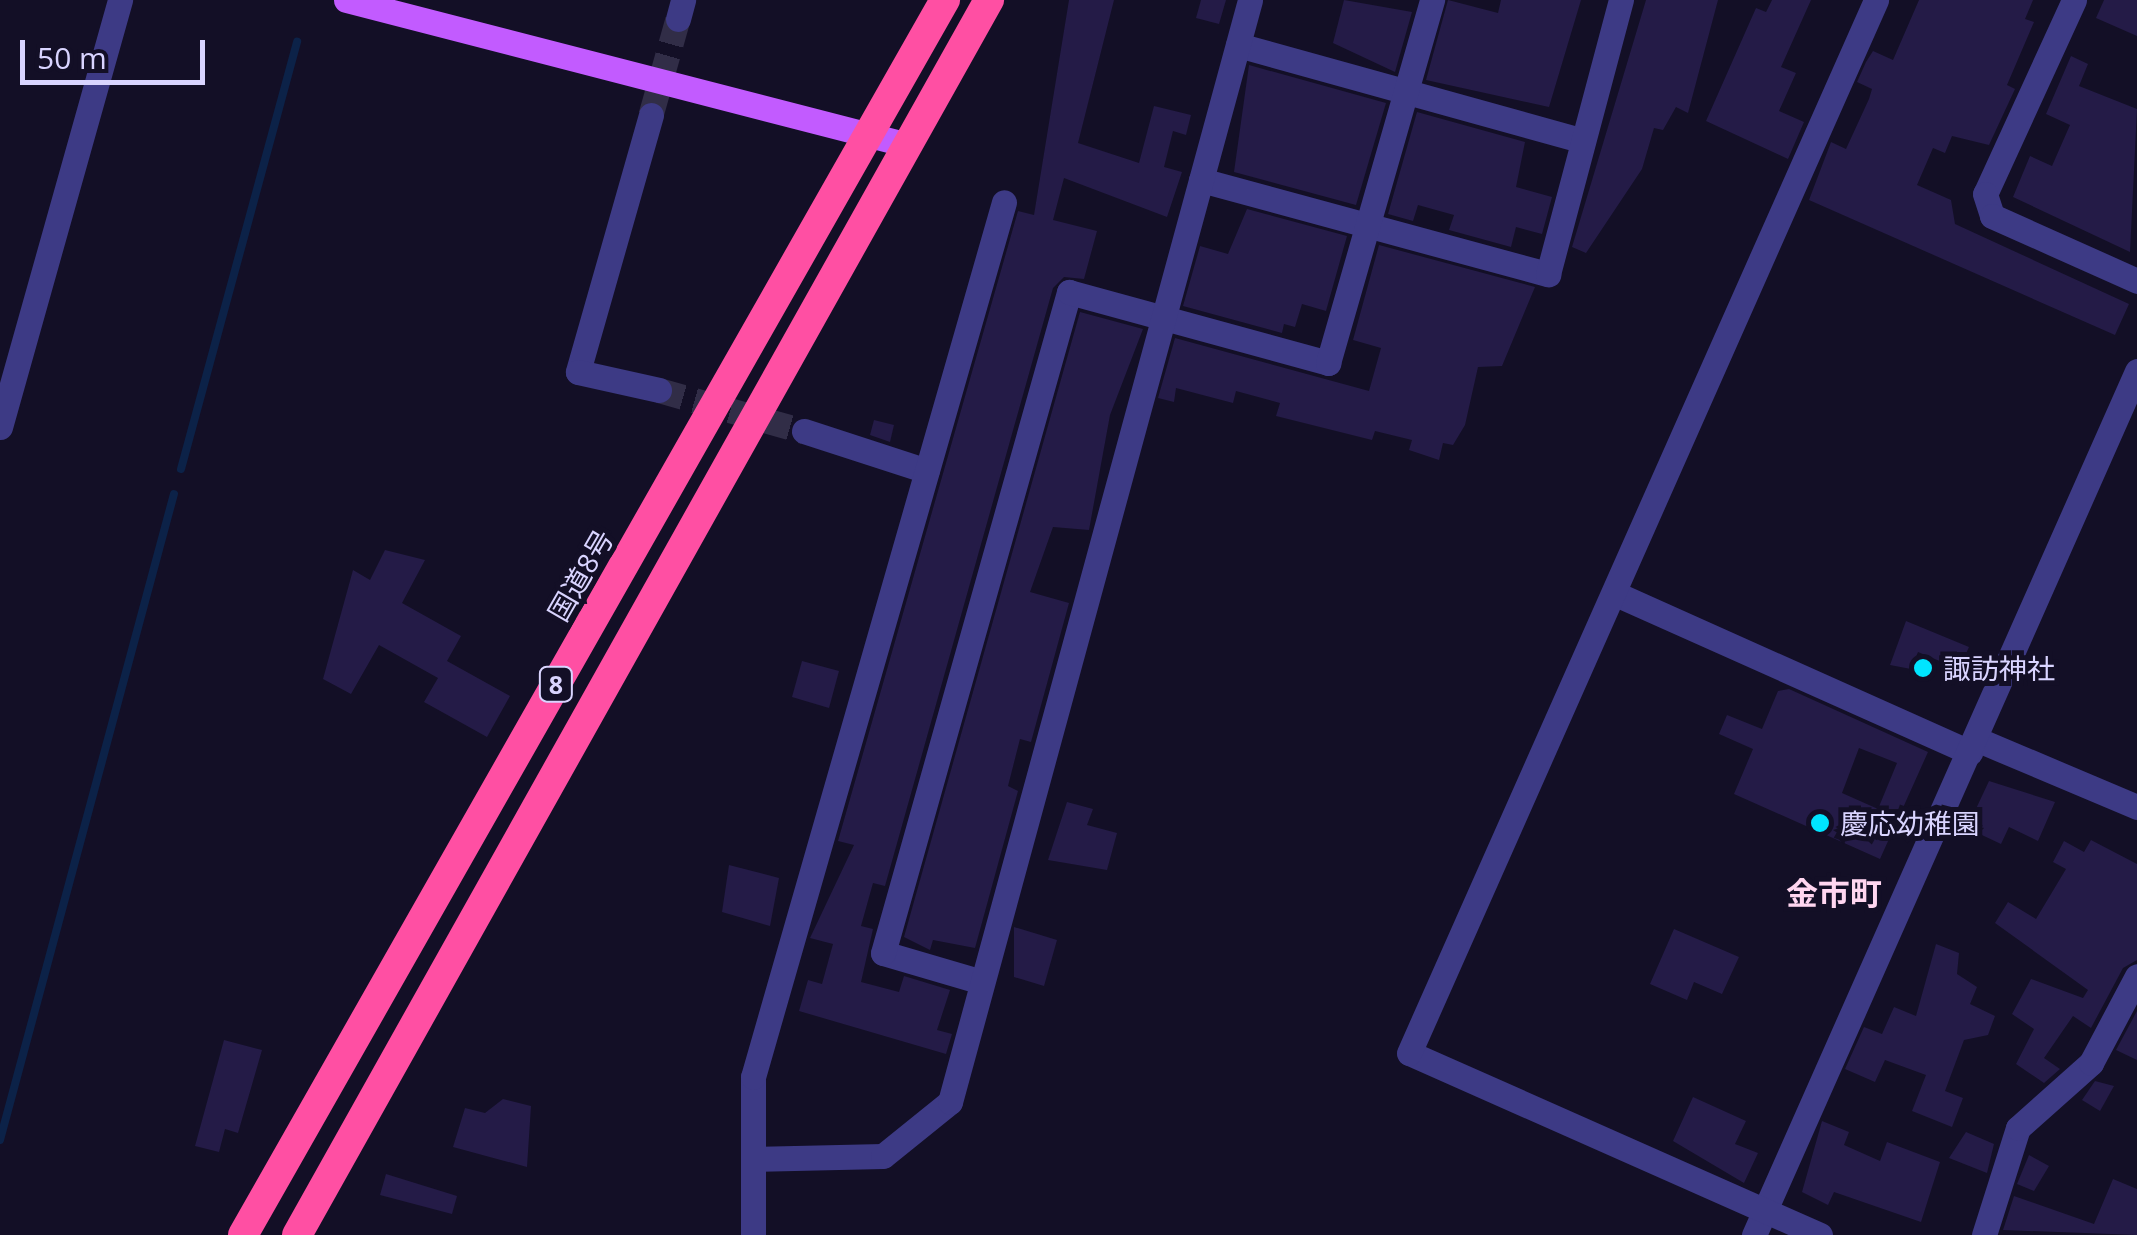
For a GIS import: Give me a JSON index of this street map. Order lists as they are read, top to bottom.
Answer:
{
  "streets": {
    "highway": ["国道8号", "8"]
  },
  "districts": ["金市町"],
  "places": ["諏訪神社", "慶応幼稚園"],
  "scale_bar": "50 m"
}
